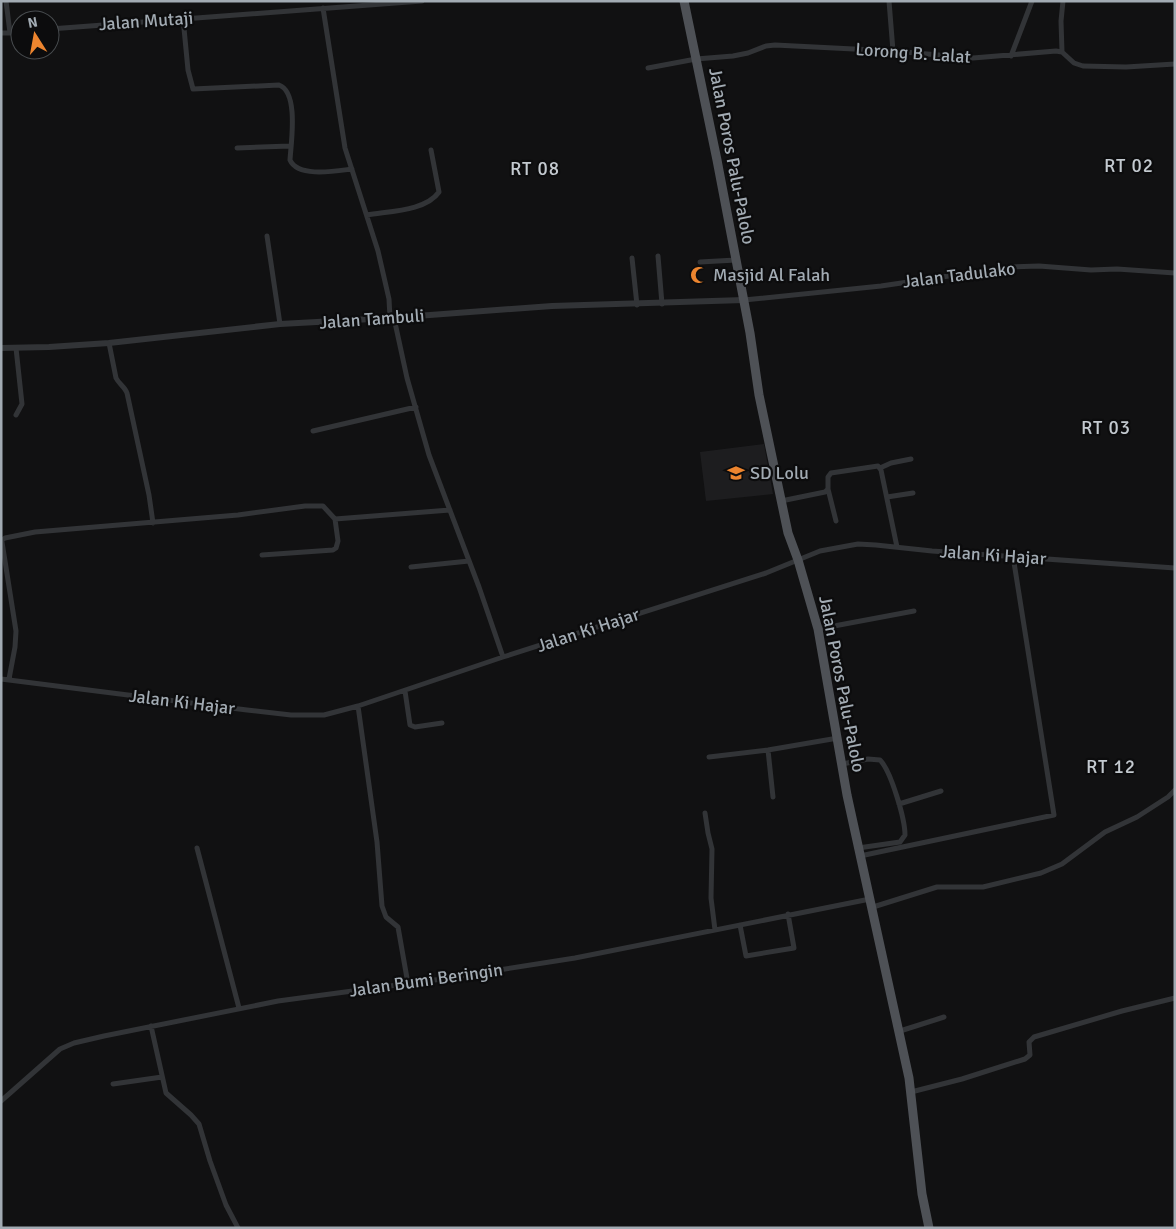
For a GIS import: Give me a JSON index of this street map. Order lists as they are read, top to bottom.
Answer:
{
  "streets": {
    "main road": ["Jalan Poros Palu-Palolo"],
    "street": [
      "Jalan Mutaji",
      "Lorong B. Lalat",
      "Jalan Tadulako",
      "Jalan Tambuli",
      "Jalan Ki Hajar",
      "Jalan Bumi Beringin"
    ]
  },
  "crossings": [
    ["Lorong B. Lalat", "Jalan Poros Palu-Palolo"],
    ["Jalan Poros Palu-Palolo", "Jalan Tadulako"],
    ["Jalan Poros Palu-Palolo", "Jalan Tambuli"],
    ["Jalan Poros Palu-Palolo", "Jalan Ki Hajar"],
    ["Jalan Poros Palu-Palolo", "Jalan Bumi Beringin"],
    ["Jalan Tadulako", "Jalan Tambuli"]
  ],
  "districts": [
    "RT 02",
    "RT 08",
    "RT 03",
    "RT 12"
  ],
  "places": {
    "mosque": ["Masjid Al Falah"],
    "school or university": ["SD Lolu"]
  },
  "north": "top"
}
